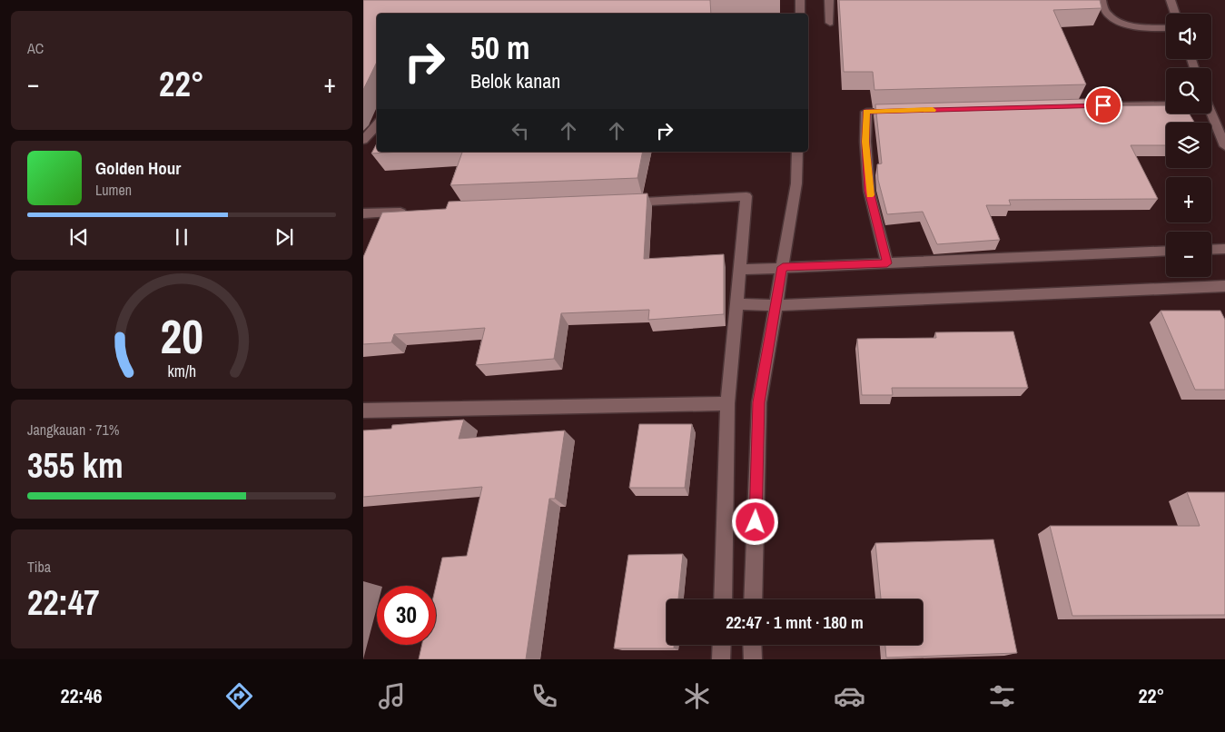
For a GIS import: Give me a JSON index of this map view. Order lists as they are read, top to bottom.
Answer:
{
  "page": {
    "tile": [
      "AC",
      ["Jangkauan · 71%", "355 km"],
      ["Tiba", "22:47"]
    ],
    "map_buttons": ["+", "−"],
    "turn": ["50 m", "Belok kanan"],
    "heat": ["−", "22°", "+"],
    "song": ["Golden Hour", "Lumen"],
    "limit": "30",
    "trip": "22:47 · 1 mnt · 180 m",
    "tabs": ["22:46", "22°"],
    "gauge": ["20", "km/h"]
  }
}
